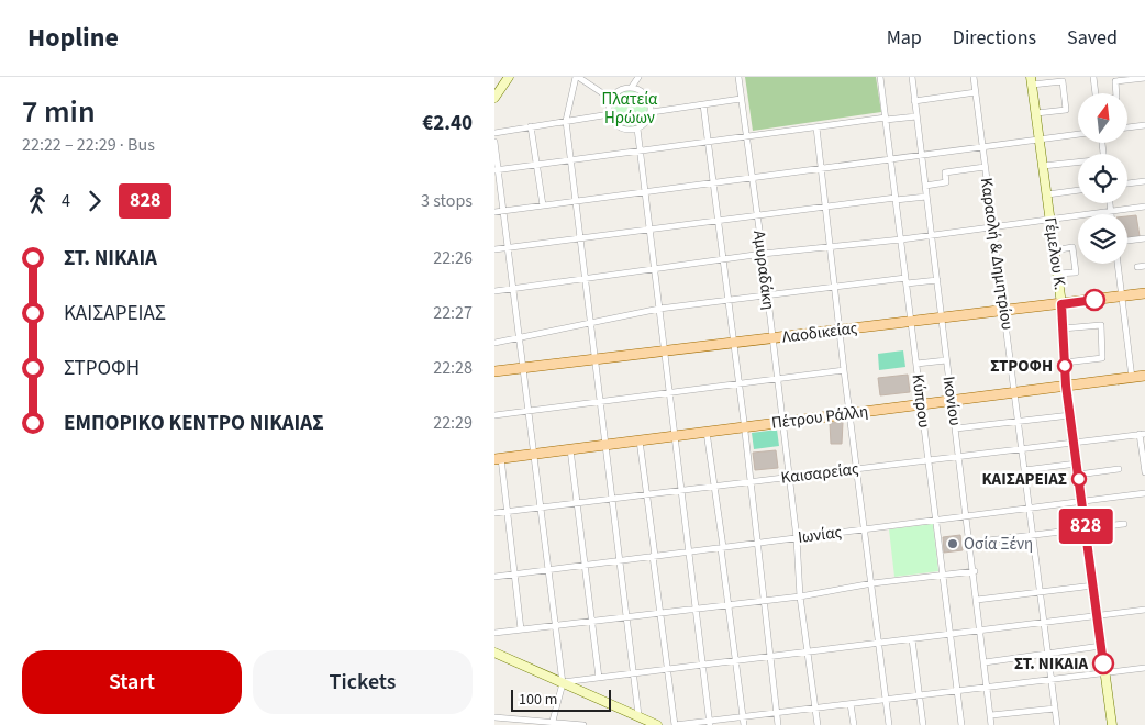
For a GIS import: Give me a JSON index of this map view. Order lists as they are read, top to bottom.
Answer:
{
  "streets": {
    "main road": ["Γέμελου Κ.", "Λαοδικείας", "Πέτρου Ράλλη"],
    "street": [
      "Καραολή & Δημητρίου",
      "Αμυραδάκη",
      "Κύπρου",
      "Ικονίου",
      "Καισαρείας",
      "Ιωνίας"
    ]
  },
  "crossings": [
    ["Καραολή & Δημητρίου", "Λαοδικείας"],
    ["Καραολή & Δημητρίου", "Πέτρου Ράλλη"],
    ["Καραολή & Δημητρίου", "Καισαρείας"],
    ["Καραολή & Δημητρίου", "Ιωνίας"],
    ["Γέμελου Κ.", "Λαοδικείας"],
    ["Γέμελου Κ.", "Πέτρου Ράλλη"],
    ["Γέμελου Κ.", "Καισαρείας"],
    ["Γέμελου Κ.", "Ιωνίας"],
    ["Αμυραδάκη", "Λαοδικείας"],
    ["Αμυραδάκη", "Πέτρου Ράλλη"],
    ["Αμυραδάκη", "Καισαρείας"],
    ["Αμυραδάκη", "Ιωνίας"],
    ["Λαοδικείας", "Κύπρου"],
    ["Λαοδικείας", "Ικονίου"],
    ["Κύπρου", "Πέτρου Ράλλη"],
    ["Κύπρου", "Καισαρείας"],
    ["Κύπρου", "Ιωνίας"],
    ["Ικονίου", "Πέτρου Ράλλη"],
    ["Ικονίου", "Καισαρείας"],
    ["Ικονίου", "Ιωνίας"]
  ],
  "parks": ["Πλατεία Ηρώων"],
  "places": [
    "ΣΤΡΟΦΗ",
    "ΚΑΙΣΑΡΕΙΑΣ",
    "Οσία Ξένη",
    "ΣΤ. ΝΙΚΑΙΑ"
  ],
  "lines": ["bus line 828"],
  "scale_bar": "100 m",
  "north": "top",
  "page": {
    "header": "Hopline",
    "nav": ["Map", "Directions", "Saved"],
    "heading": ["7 min", "22:22 – 22:29 · Bus", "€2.40"],
    "on_map": "828",
    "legs": ["4", "828", "3 stops"],
    "list": [
      {
        "name": "ΣΤ. ΝΙΚΑΙΑ",
        "value": "22:26"
      },
      {
        "name": "ΚΑΙΣΑΡΕΙΑΣ",
        "value": "22:27"
      },
      {
        "name": "ΣΤΡΟΦΗ",
        "value": "22:28"
      },
      {
        "name": "ΕΜΠΟΡΙΚΟ ΚΕΝΤΡΟ ΝΙΚΑΙΑΣ",
        "value": "22:29"
      }
    ],
    "buttons": ["Start", "Tickets"],
    "scale": "100 m"
  }
}
